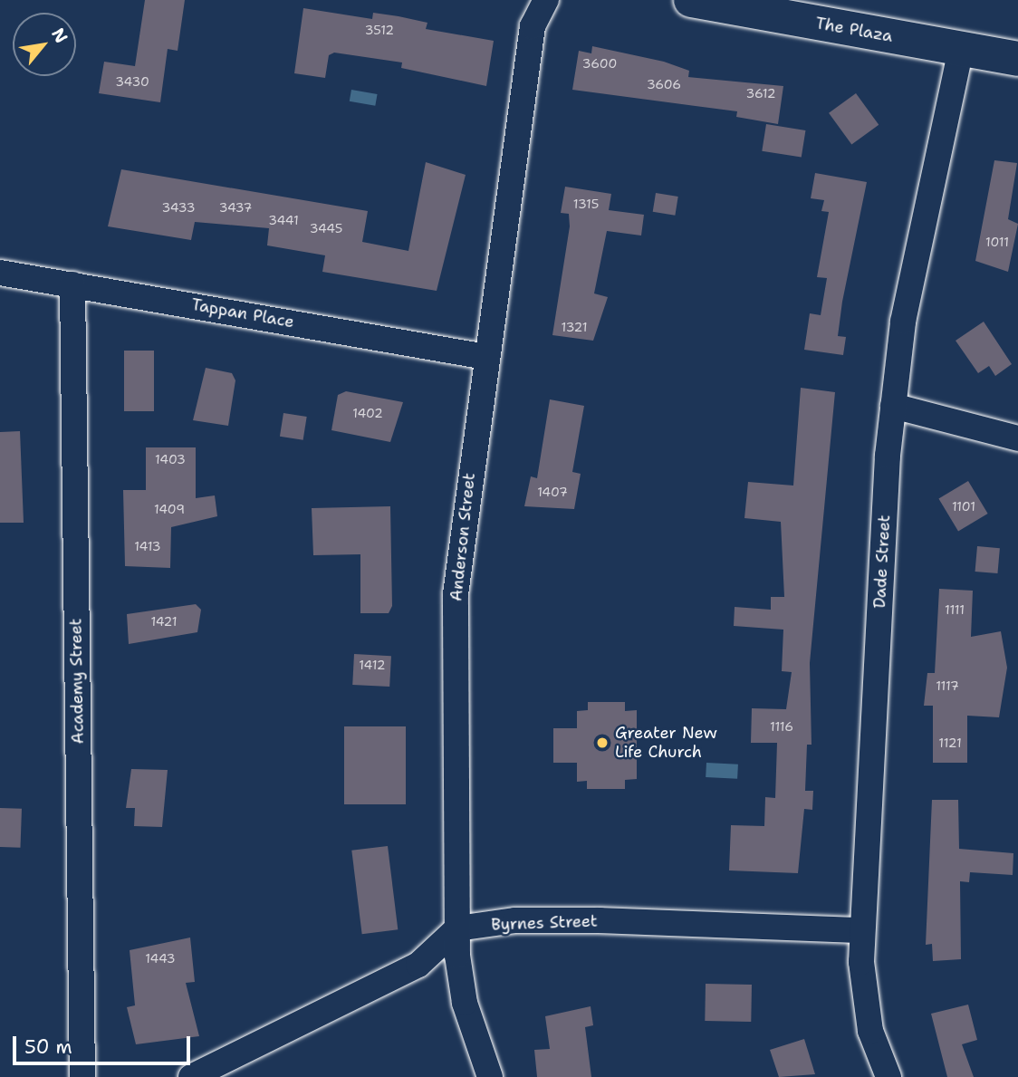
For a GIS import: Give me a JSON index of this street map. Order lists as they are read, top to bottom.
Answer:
{
  "streets": {
    "main road": ["The Plaza"],
    "street": [
      "Tappan Place",
      "Anderson Street",
      "Dade Street",
      "Academy Street",
      "Byrnes Street"
    ]
  },
  "crossings": [
    ["The Plaza", "Dade Street"],
    ["Tappan Place", "Anderson Street"],
    ["Tappan Place", "Academy Street"],
    ["Anderson Street", "Byrnes Street"],
    ["Dade Street", "Byrnes Street"]
  ],
  "places": ["Greater New Life Church"],
  "house_numbers": [
    "3512",
    "3600",
    "3430",
    "3606",
    "3612",
    "1315",
    "3433",
    "3437",
    "3441",
    "3445",
    "1011",
    "1321",
    "1402",
    "1403",
    "1407",
    "1101",
    "1409",
    "1413",
    "1111",
    "1421",
    "1412",
    "1117",
    "1116",
    "1121",
    "1443"
  ],
  "scale_bar": "50 m",
  "north": "top right"
}
